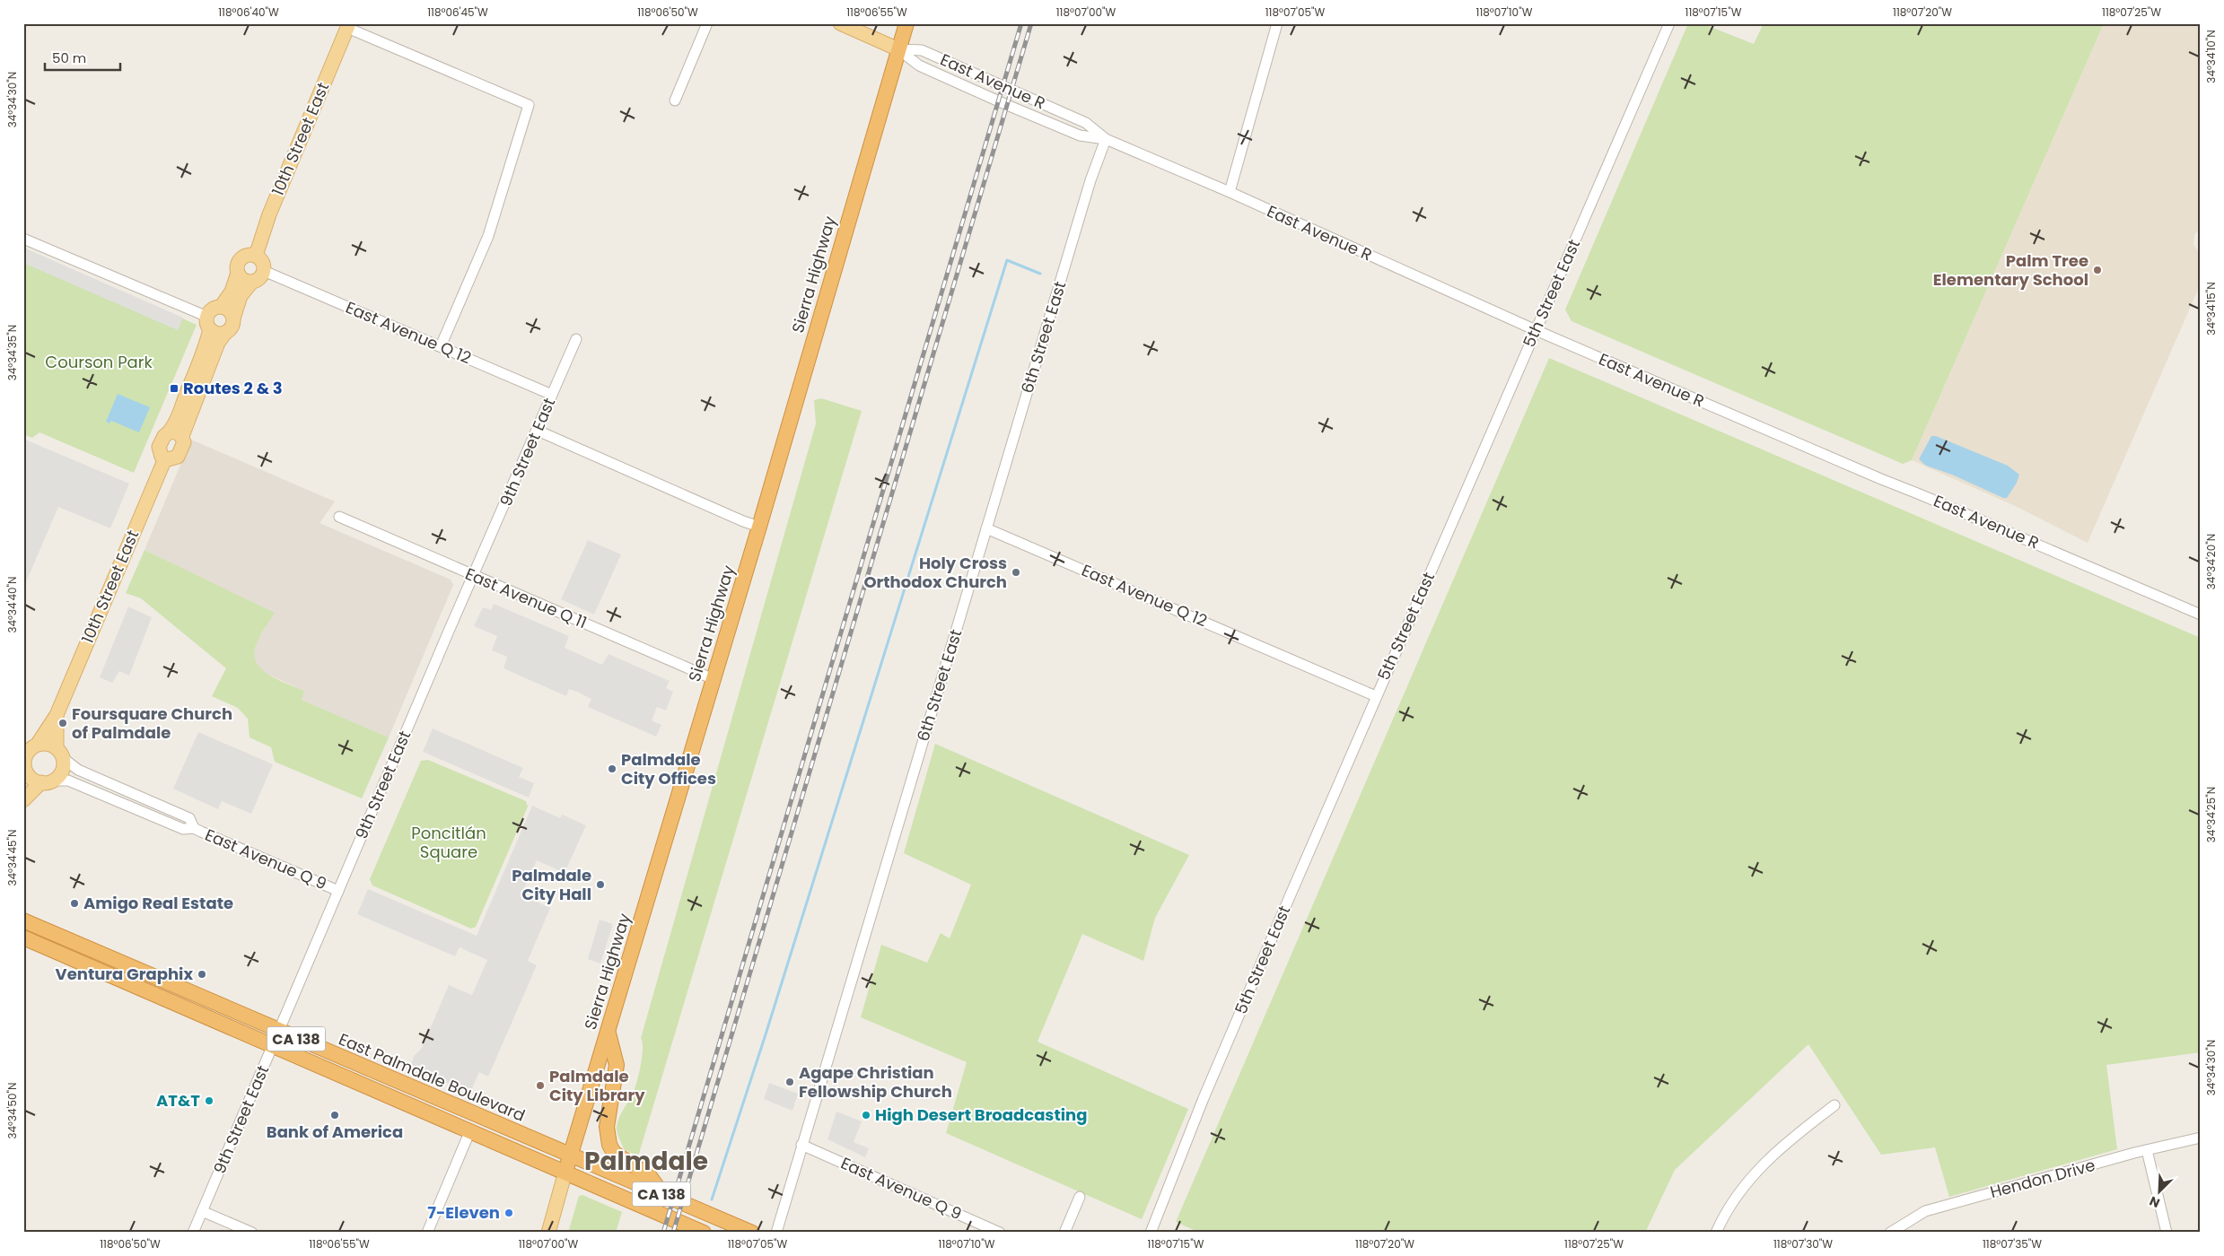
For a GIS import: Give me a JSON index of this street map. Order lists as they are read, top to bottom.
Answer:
{
  "streets": {
    "highway": ["Sierra Highway", "CA 138", "East Palmdale Boulevard"],
    "main road": ["East Avenue R", "10th Street East"],
    "street": [
      "5th Street East",
      "East Avenue Q 12",
      "6th Street East",
      "9th Street East",
      "East Avenue Q 11",
      "East Avenue Q 9",
      "Hendon Drive"
    ]
  },
  "crossings": [
    ["East Avenue R", "Sierra Highway"],
    ["East Avenue R", "5th Street East"],
    ["East Avenue R", "6th Street East"],
    ["10th Street East", "East Avenue Q 12"],
    ["10th Street East", "East Avenue Q 9"],
    ["Sierra Highway", "East Avenue Q 11"],
    ["Sierra Highway", "CA 138"],
    ["Sierra Highway", "East Palmdale Boulevard"],
    ["5th Street East", "East Avenue Q 12"],
    ["East Avenue Q 12", "6th Street East"],
    ["East Avenue Q 12", "9th Street East"],
    ["6th Street East", "East Avenue Q 9"],
    ["9th Street East", "East Avenue Q 11"],
    ["9th Street East", "East Avenue Q 9"],
    ["9th Street East", "CA 138"],
    ["9th Street East", "East Palmdale Boulevard"]
  ],
  "districts": ["Palmdale"],
  "parks": ["Courson Park", "Poncitlán Square"],
  "places": {
    "other": [
      "Palm Tree Elementary School",
      "Holy Cross Orthodox Church",
      "Foursquare Church of Palmdale",
      "Palmdale City Offices",
      "Palmdale City Hall",
      "Amigo Real Estate",
      "Ventura Graphix",
      "Agape Christian Fellowship Church",
      "Palmdale City Library",
      "AT&T",
      "Bank of America",
      "High Desert Broadcasting",
      "7-Eleven"
    ],
    "transit": ["Routes 2 & 3"]
  },
  "scale_bar": "50 m",
  "north": "bottom left",
  "coordinates": [
    "118°06'40\"W",
    "118°06'45\"W",
    "118°06'50\"W",
    "118°06'55\"W",
    "118°07'00\"W",
    "118°07'05\"W",
    "118°07'10\"W",
    "118°07'15\"W",
    "118°07'20\"W",
    "118°07'25\"W",
    "34°34'10\"N",
    "34°34'30\"N",
    "34°34'15\"N",
    "34°34'35\"N",
    "34°34'20\"N",
    "34°34'40\"N",
    "34°34'25\"N",
    "34°34'45\"N",
    "34°34'50\"N",
    "118°07'30\"W",
    "118°07'35\"W"
  ]
}
